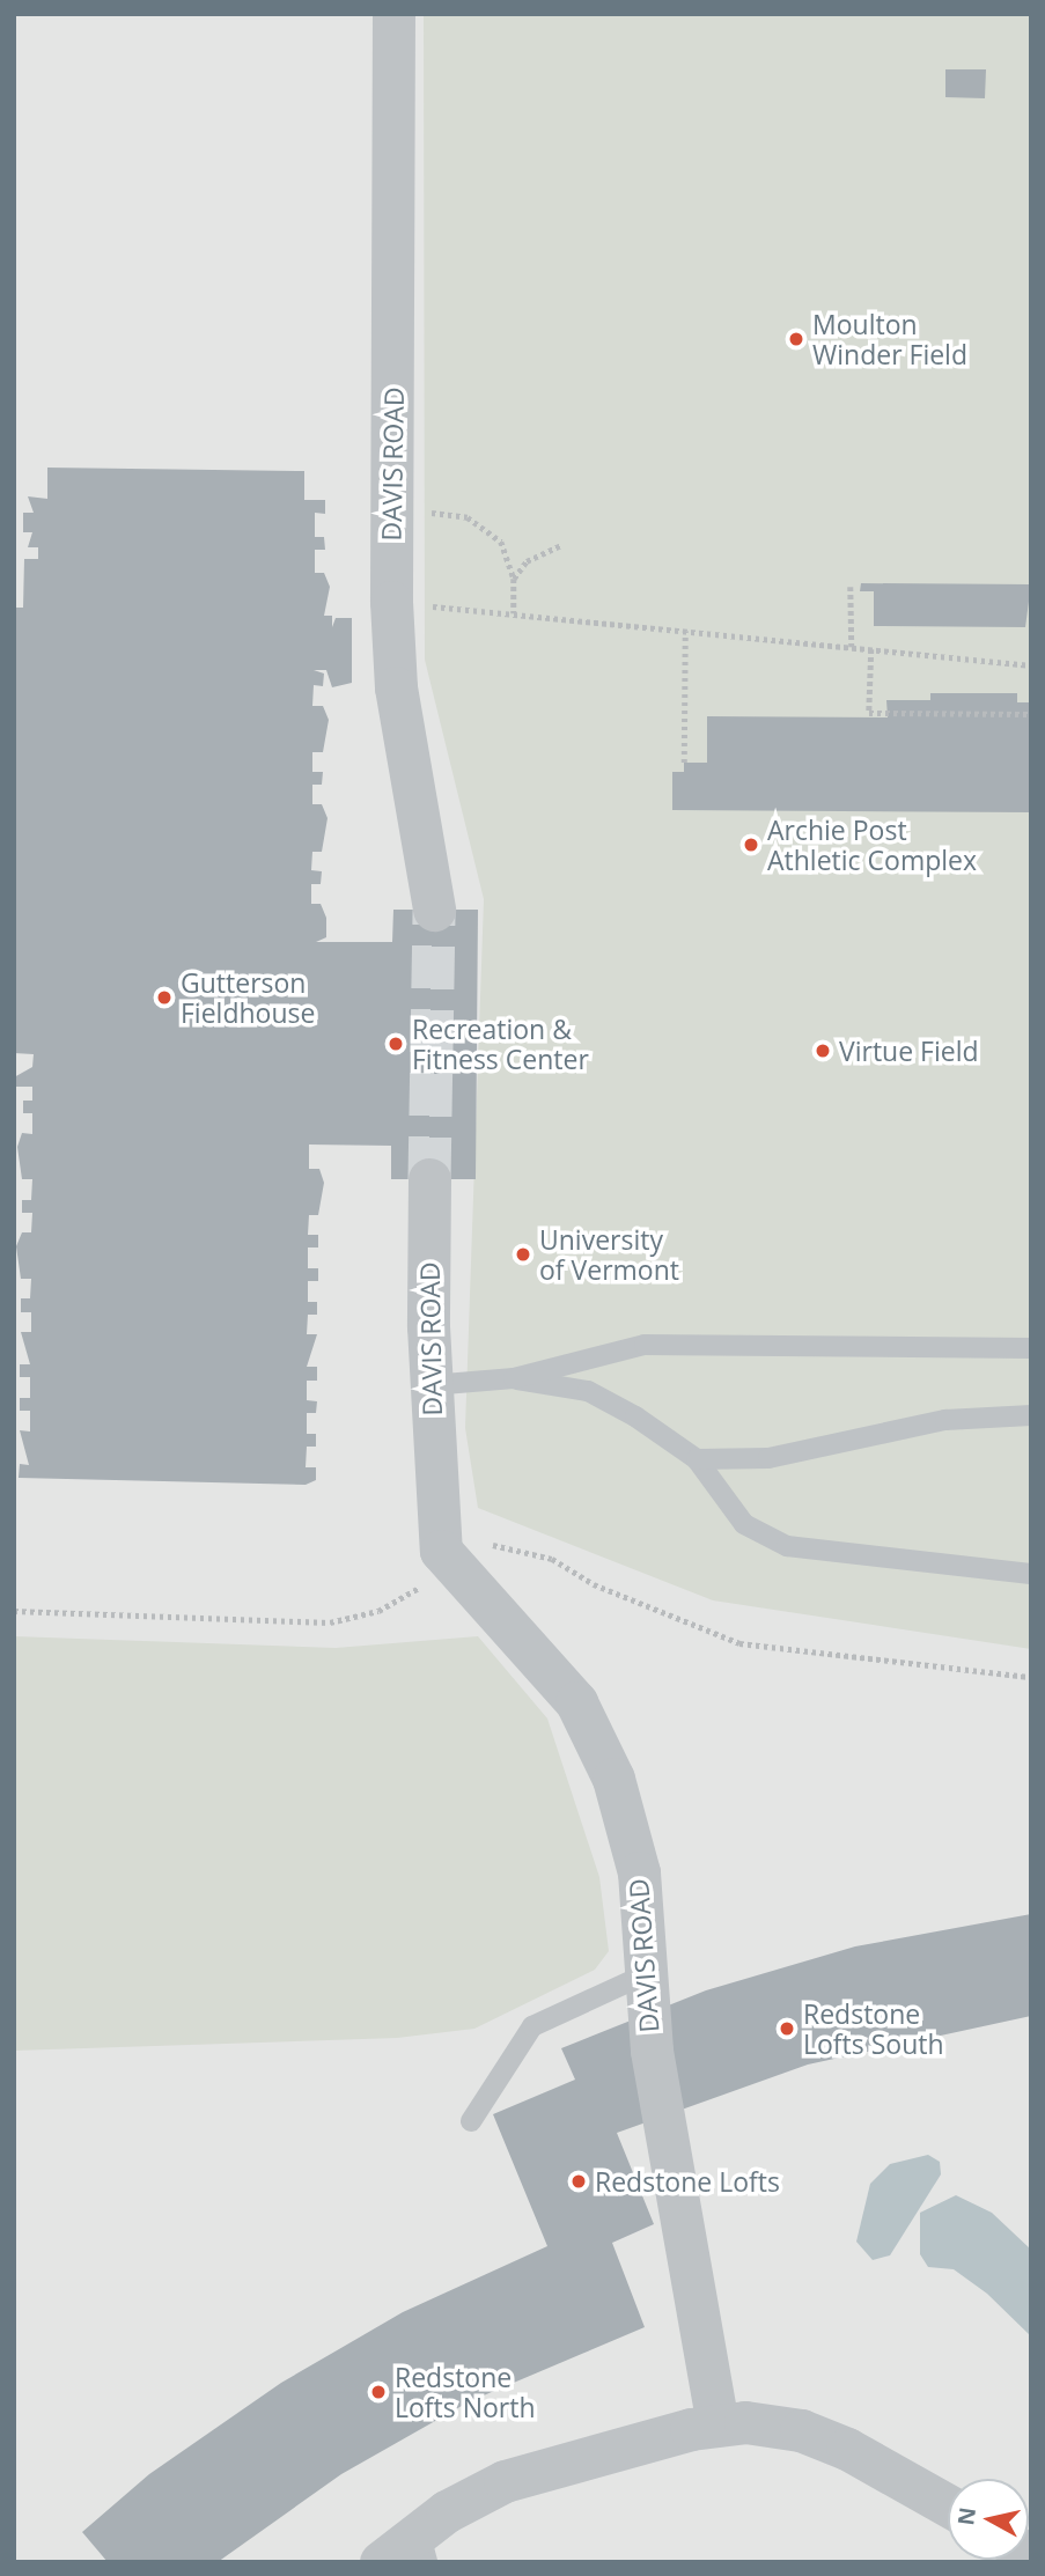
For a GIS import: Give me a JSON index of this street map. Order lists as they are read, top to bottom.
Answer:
{
  "streets": {
    "street": ["DAVIS ROAD"]
  },
  "places": [
    "Moulton Winder Field",
    "Archie Post Athletic Complex",
    "Gutterson Fieldhouse",
    "Recreation & Fitness Center",
    "Virtue Field",
    "University of Vermont",
    "Redstone Lofts South",
    "Redstone Lofts",
    "Redstone Lofts North"
  ],
  "north": "left"
}
